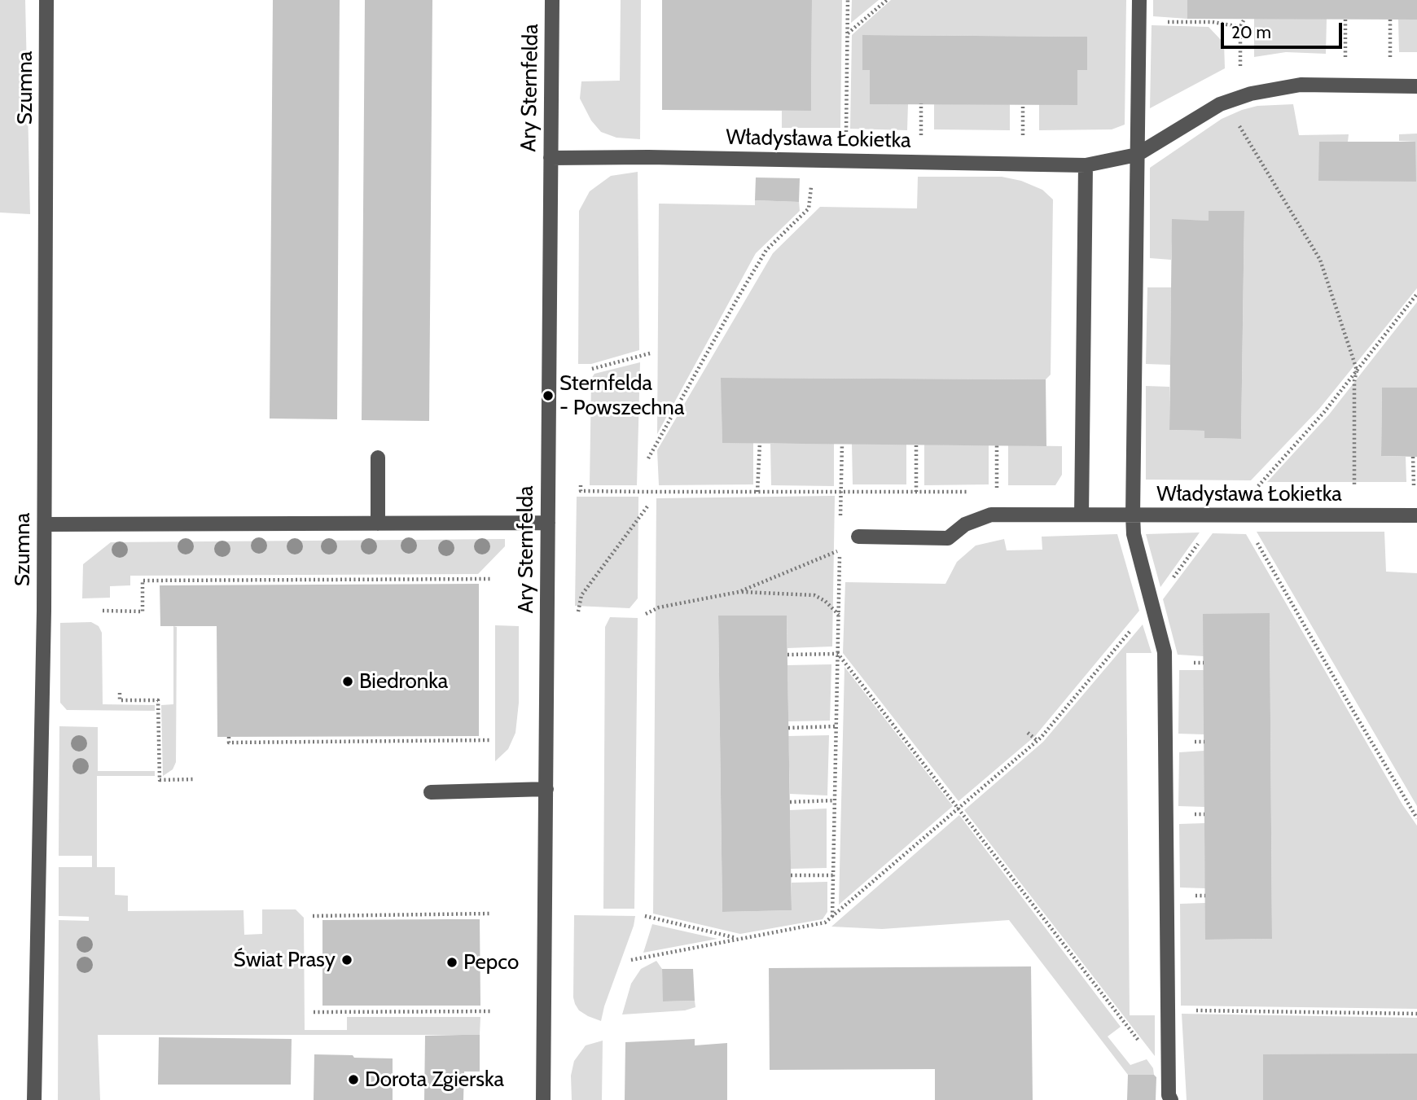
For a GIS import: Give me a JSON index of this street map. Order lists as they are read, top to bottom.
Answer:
{
  "streets": {
    "street": ["Szumna", "Ary Sternfelda", "Władysława Łokietka"]
  },
  "crossings": [
    ["Ary Sternfelda", "Władysława Łokietka"]
  ],
  "places": [
    "Sternfelda - Powszechna",
    "Biedronka",
    "Świat Prasy",
    "Pepco",
    "Dorota Zgierska"
  ],
  "scale_bar": "20 m"
}
